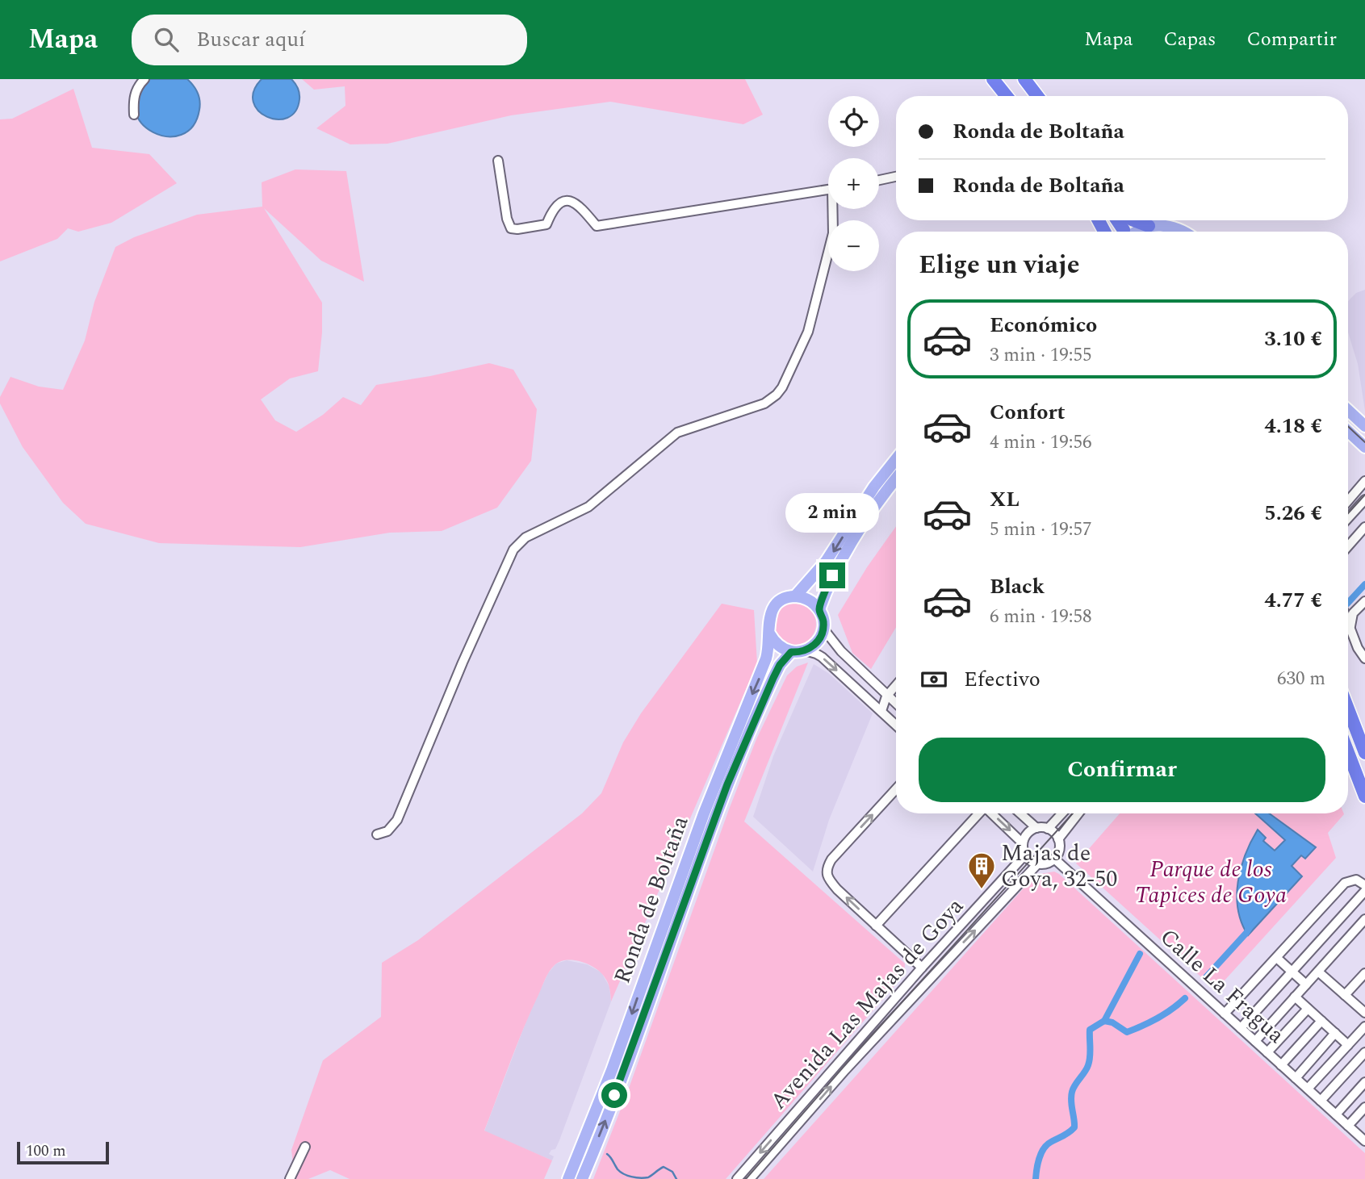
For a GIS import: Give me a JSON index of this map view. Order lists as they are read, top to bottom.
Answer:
{
  "streets": {
    "main road": ["Ronda de Boltaña"],
    "street": ["Calle La Fragua", "Avenida Las Majas de Goya"]
  },
  "crossings": [
    ["Calle La Fragua", "Avenida Las Majas de Goya"]
  ],
  "parks": ["Parque de los Tapices de Goya"],
  "places": {
    "building": ["Majas de Goya, 32-50"]
  },
  "scale_bar": "100 m",
  "page": {
    "header": "Mapa",
    "search": "Buscar aquí",
    "nav": ["Mapa", "Capas", "Compartir"],
    "map_buttons": ["+", "−"],
    "banner": ["Ronda de Boltaña", "Ronda de Boltaña"],
    "heading": "Elige un viaje",
    "list": [
      {
        "name": "Económico",
        "note": "3 min · 19:55",
        "value": "3.10 €"
      },
      {
        "name": "Confort",
        "note": "4 min · 19:56",
        "value": "4.18 €"
      },
      {
        "name": "XL",
        "note": "5 min · 19:57",
        "value": "5.26 €"
      },
      {
        "name": "Black",
        "note": "6 min · 19:58",
        "value": "4.77 €"
      }
    ],
    "bubble": "2 min",
    "pay": ["Efectivo", "630 m"],
    "buttons": "Confirmar",
    "scale": "100 m"
  }
}
